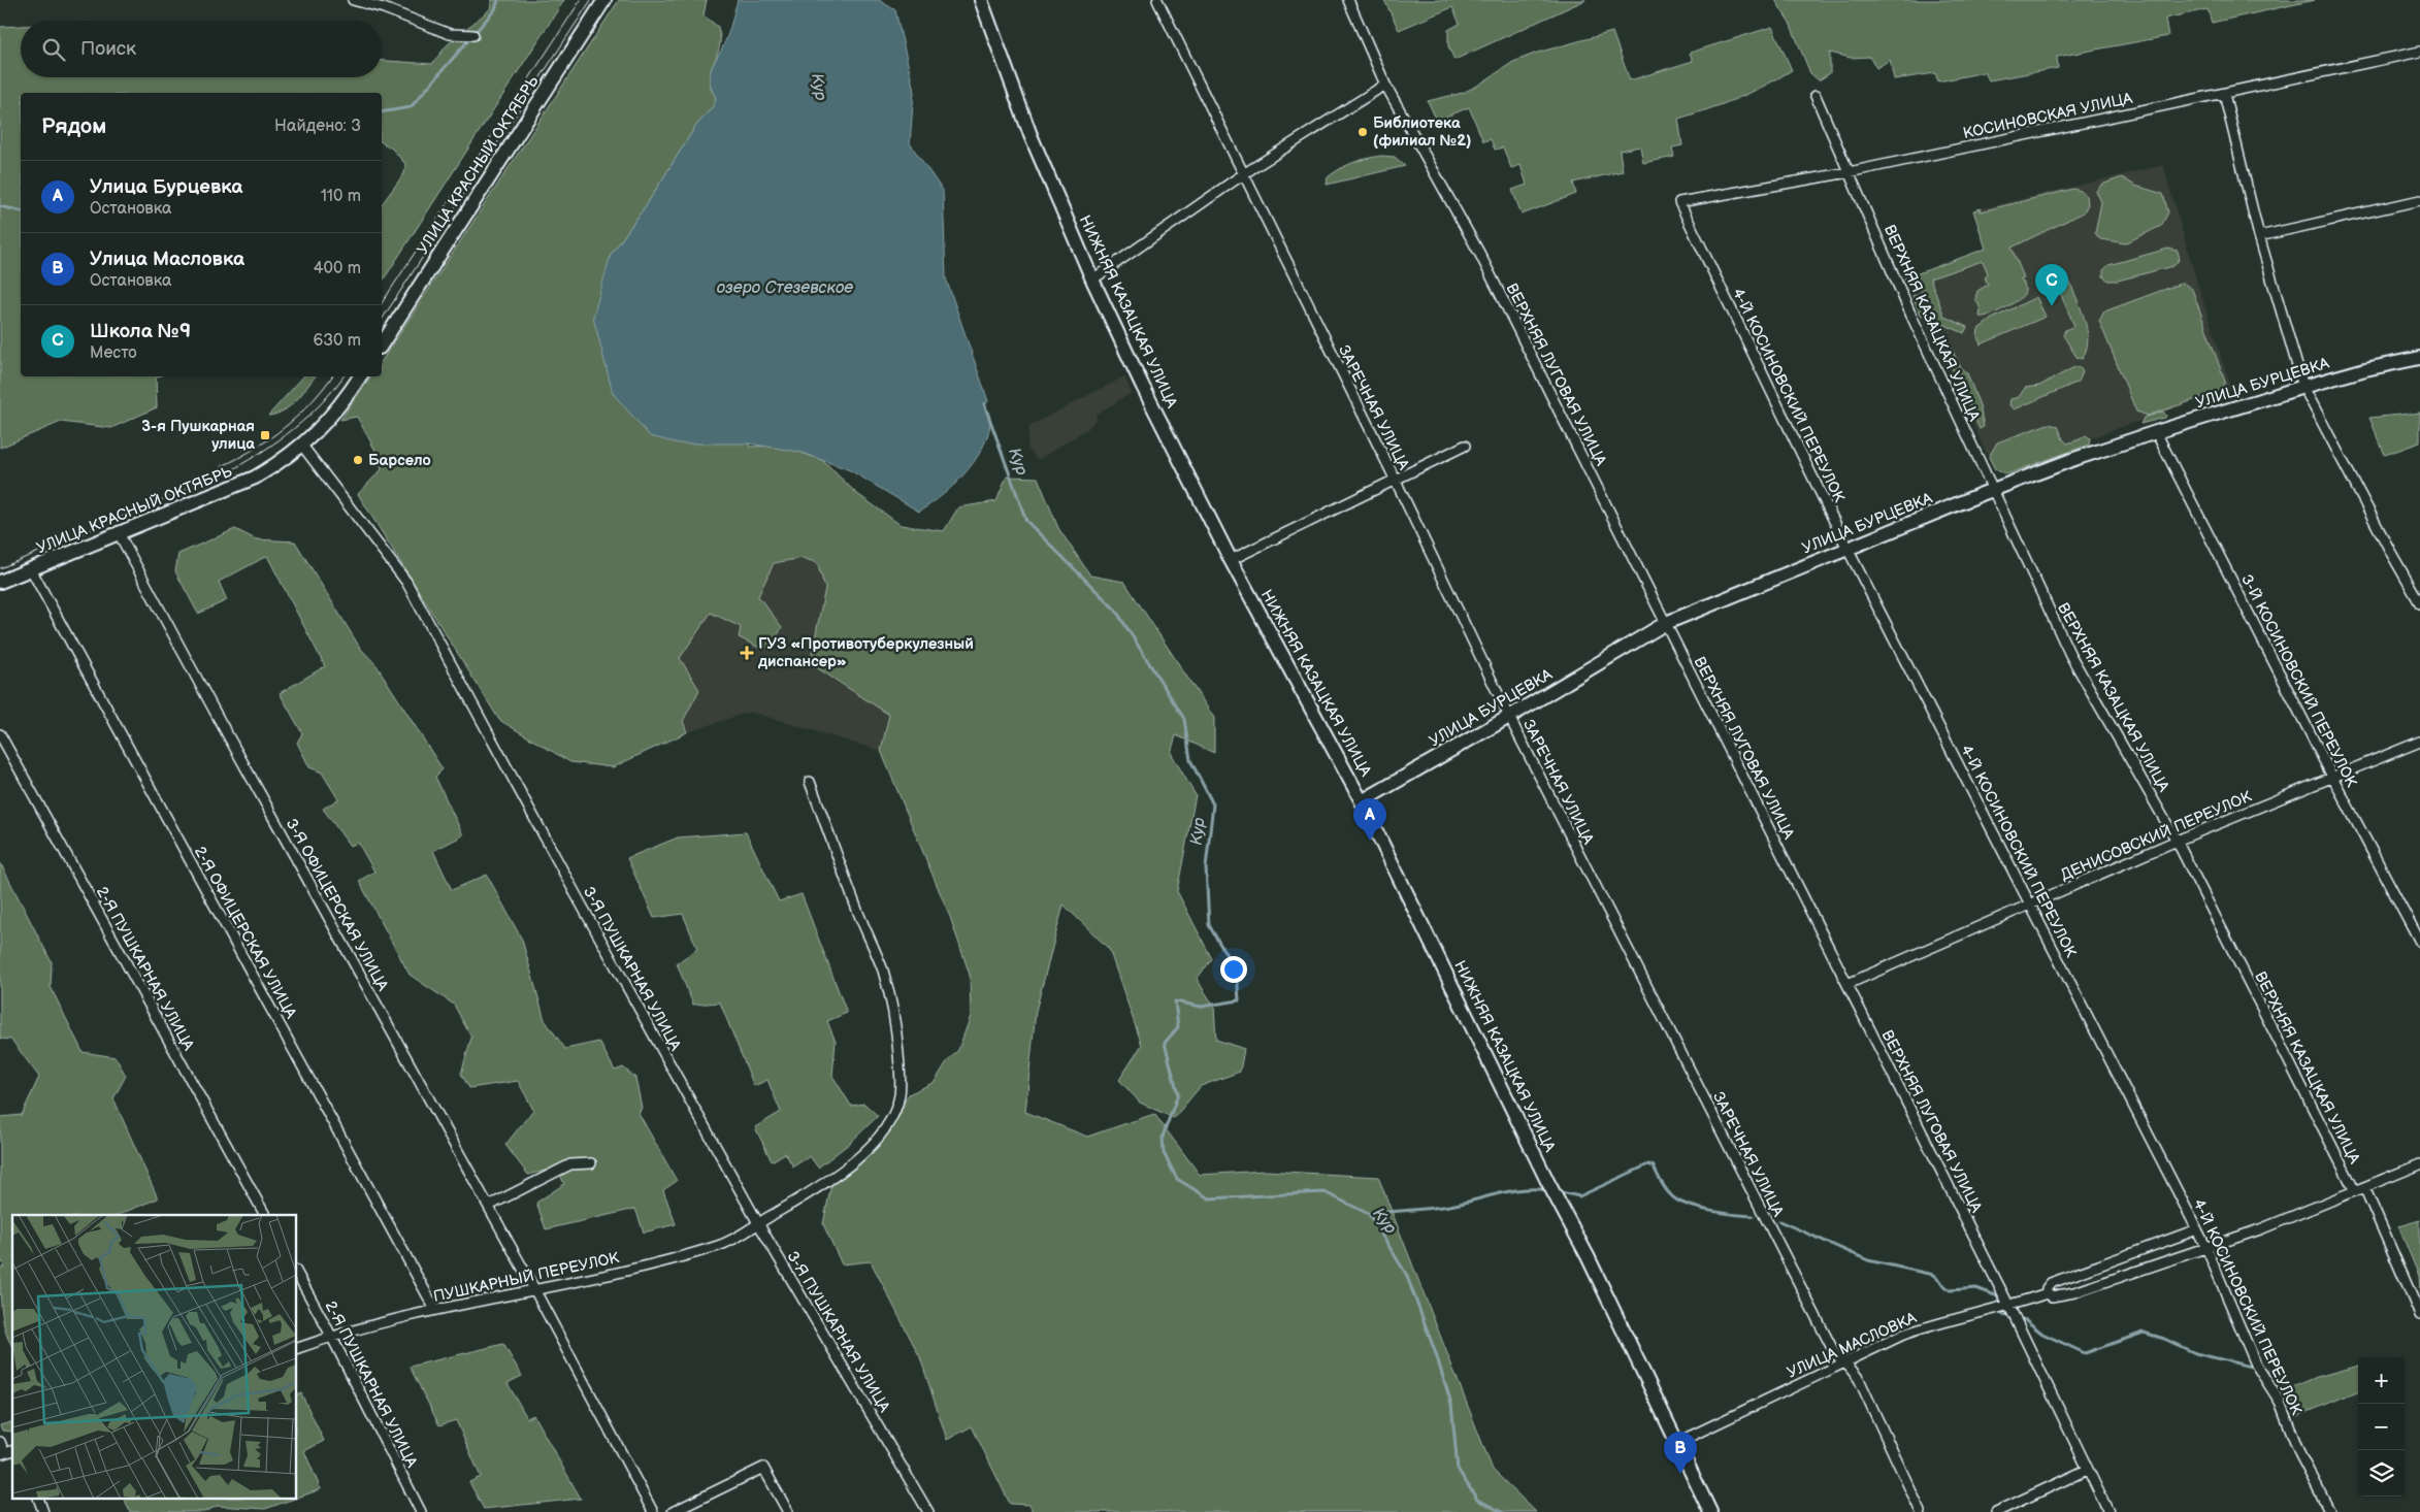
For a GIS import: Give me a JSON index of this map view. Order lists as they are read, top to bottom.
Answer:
{
  "streets": {
    "street": [
      "КОСИНОВСКАЯ УЛИЦА",
      "УЛИЦА КРАСНЫЙ ОКТЯБРЬ",
      "НИЖНЯЯ КАЗАЦКАЯ УЛИЦА",
      "ВЕРХНЯЯ КАЗАЦКАЯ УЛИЦА",
      "ВЕРХНЯЯ ЛУГОВАЯ УЛИЦА",
      "УЛИЦА БУРЦЕВКА",
      "4-Й КОСИНОВСКИЙ ПЕРЕУЛОК",
      "ЗАРЕЧНАЯ УЛИЦА",
      "3-Й КОСИНОВСКИЙ ПЕРЕУЛОК",
      "ДЕНИСОВСКИЙ ПЕРЕУЛОК",
      "3-Я ОФИЦЕРСКАЯ УЛИЦА",
      "2-Я ОФИЦЕРСКАЯ УЛИЦА",
      "2-Я ПУШКАРНАЯ УЛИЦА",
      "3-Я ПУШКАРНАЯ УЛИЦА",
      "ПУШКАРНЫЙ ПЕРЕУЛОК",
      "УЛИЦА МАСЛОВКА"
    ]
  },
  "crossings": [
    ["КОСИНОВСКАЯ УЛИЦА", "ВЕРХНЯЯ КАЗАЦКАЯ УЛИЦА"],
    ["КОСИНОВСКАЯ УЛИЦА", "4-Й КОСИНОВСКИЙ ПЕРЕУЛОК"],
    ["УЛИЦА КРАСНЫЙ ОКТЯБРЬ", "3-Я ОФИЦЕРСКАЯ УЛИЦА"],
    ["УЛИЦА КРАСНЫЙ ОКТЯБРЬ", "2-Я ОФИЦЕРСКАЯ УЛИЦА"],
    ["УЛИЦА КРАСНЫЙ ОКТЯБРЬ", "3-Я ПУШКАРНАЯ УЛИЦА"],
    ["НИЖНЯЯ КАЗАЦКАЯ УЛИЦА", "УЛИЦА БУРЦЕВКА"],
    ["НИЖНЯЯ КАЗАЦКАЯ УЛИЦА", "УЛИЦА МАСЛОВКА"],
    ["ВЕРХНЯЯ КАЗАЦКАЯ УЛИЦА", "УЛИЦА БУРЦЕВКА"],
    ["ВЕРХНЯЯ КАЗАЦКАЯ УЛИЦА", "ДЕНИСОВСКИЙ ПЕРЕУЛОК"],
    ["ВЕРХНЯЯ КАЗАЦКАЯ УЛИЦА", "УЛИЦА МАСЛОВКА"],
    ["ВЕРХНЯЯ ЛУГОВАЯ УЛИЦА", "УЛИЦА БУРЦЕВКА"],
    ["ВЕРХНЯЯ ЛУГОВАЯ УЛИЦА", "ДЕНИСОВСКИЙ ПЕРЕУЛОК"],
    ["ВЕРХНЯЯ ЛУГОВАЯ УЛИЦА", "УЛИЦА МАСЛОВКА"],
    ["УЛИЦА БУРЦЕВКА", "4-Й КОСИНОВСКИЙ ПЕРЕУЛОК"],
    ["УЛИЦА БУРЦЕВКА", "ЗАРЕЧНАЯ УЛИЦА"],
    ["УЛИЦА БУРЦЕВКА", "3-Й КОСИНОВСКИЙ ПЕРЕУЛОК"],
    ["4-Й КОСИНОВСКИЙ ПЕРЕУЛОК", "ДЕНИСОВСКИЙ ПЕРЕУЛОК"],
    ["4-Й КОСИНОВСКИЙ ПЕРЕУЛОК", "УЛИЦА МАСЛОВКА"],
    ["ЗАРЕЧНАЯ УЛИЦА", "УЛИЦА МАСЛОВКА"],
    ["3-Й КОСИНОВСКИЙ ПЕРЕУЛОК", "ДЕНИСОВСКИЙ ПЕРЕУЛОК"],
    ["3-Я ОФИЦЕРСКАЯ УЛИЦА", "ПУШКАРНЫЙ ПЕРЕУЛОК"],
    ["2-Я ОФИЦЕРСКАЯ УЛИЦА", "ПУШКАРНЫЙ ПЕРЕУЛОК"],
    ["2-Я ПУШКАРНАЯ УЛИЦА", "ПУШКАРНЫЙ ПЕРЕУЛОК"],
    ["3-Я ПУШКАРНАЯ УЛИЦА", "ПУШКАРНЫЙ ПЕРЕУЛОК"]
  ],
  "water": ["Кур", "озеро Стезевское"],
  "places": {
    "other": ["Библиотека (филиал №2)", "Барсело"],
    "transit": ["3-я Пушкарная улица"],
    "health": ["ГУЗ «Противотуберкулезный диспансер»"]
  },
  "page": {
    "search": "Поиск",
    "heading": ["Рядом", "Найдено: 3"],
    "list": [
      {
        "mark": "A",
        "name": "Улица Бурцевка",
        "note": "Остановка",
        "value": "110 m"
      },
      {
        "mark": "B",
        "name": "Улица Масловка",
        "note": "Остановка",
        "value": "400 m"
      },
      {
        "mark": "C",
        "name": "Школа №9",
        "note": "Место",
        "value": "630 m"
      }
    ],
    "pins": ["C", "A", "B"],
    "map_buttons": ["+", "−"]
  }
}
